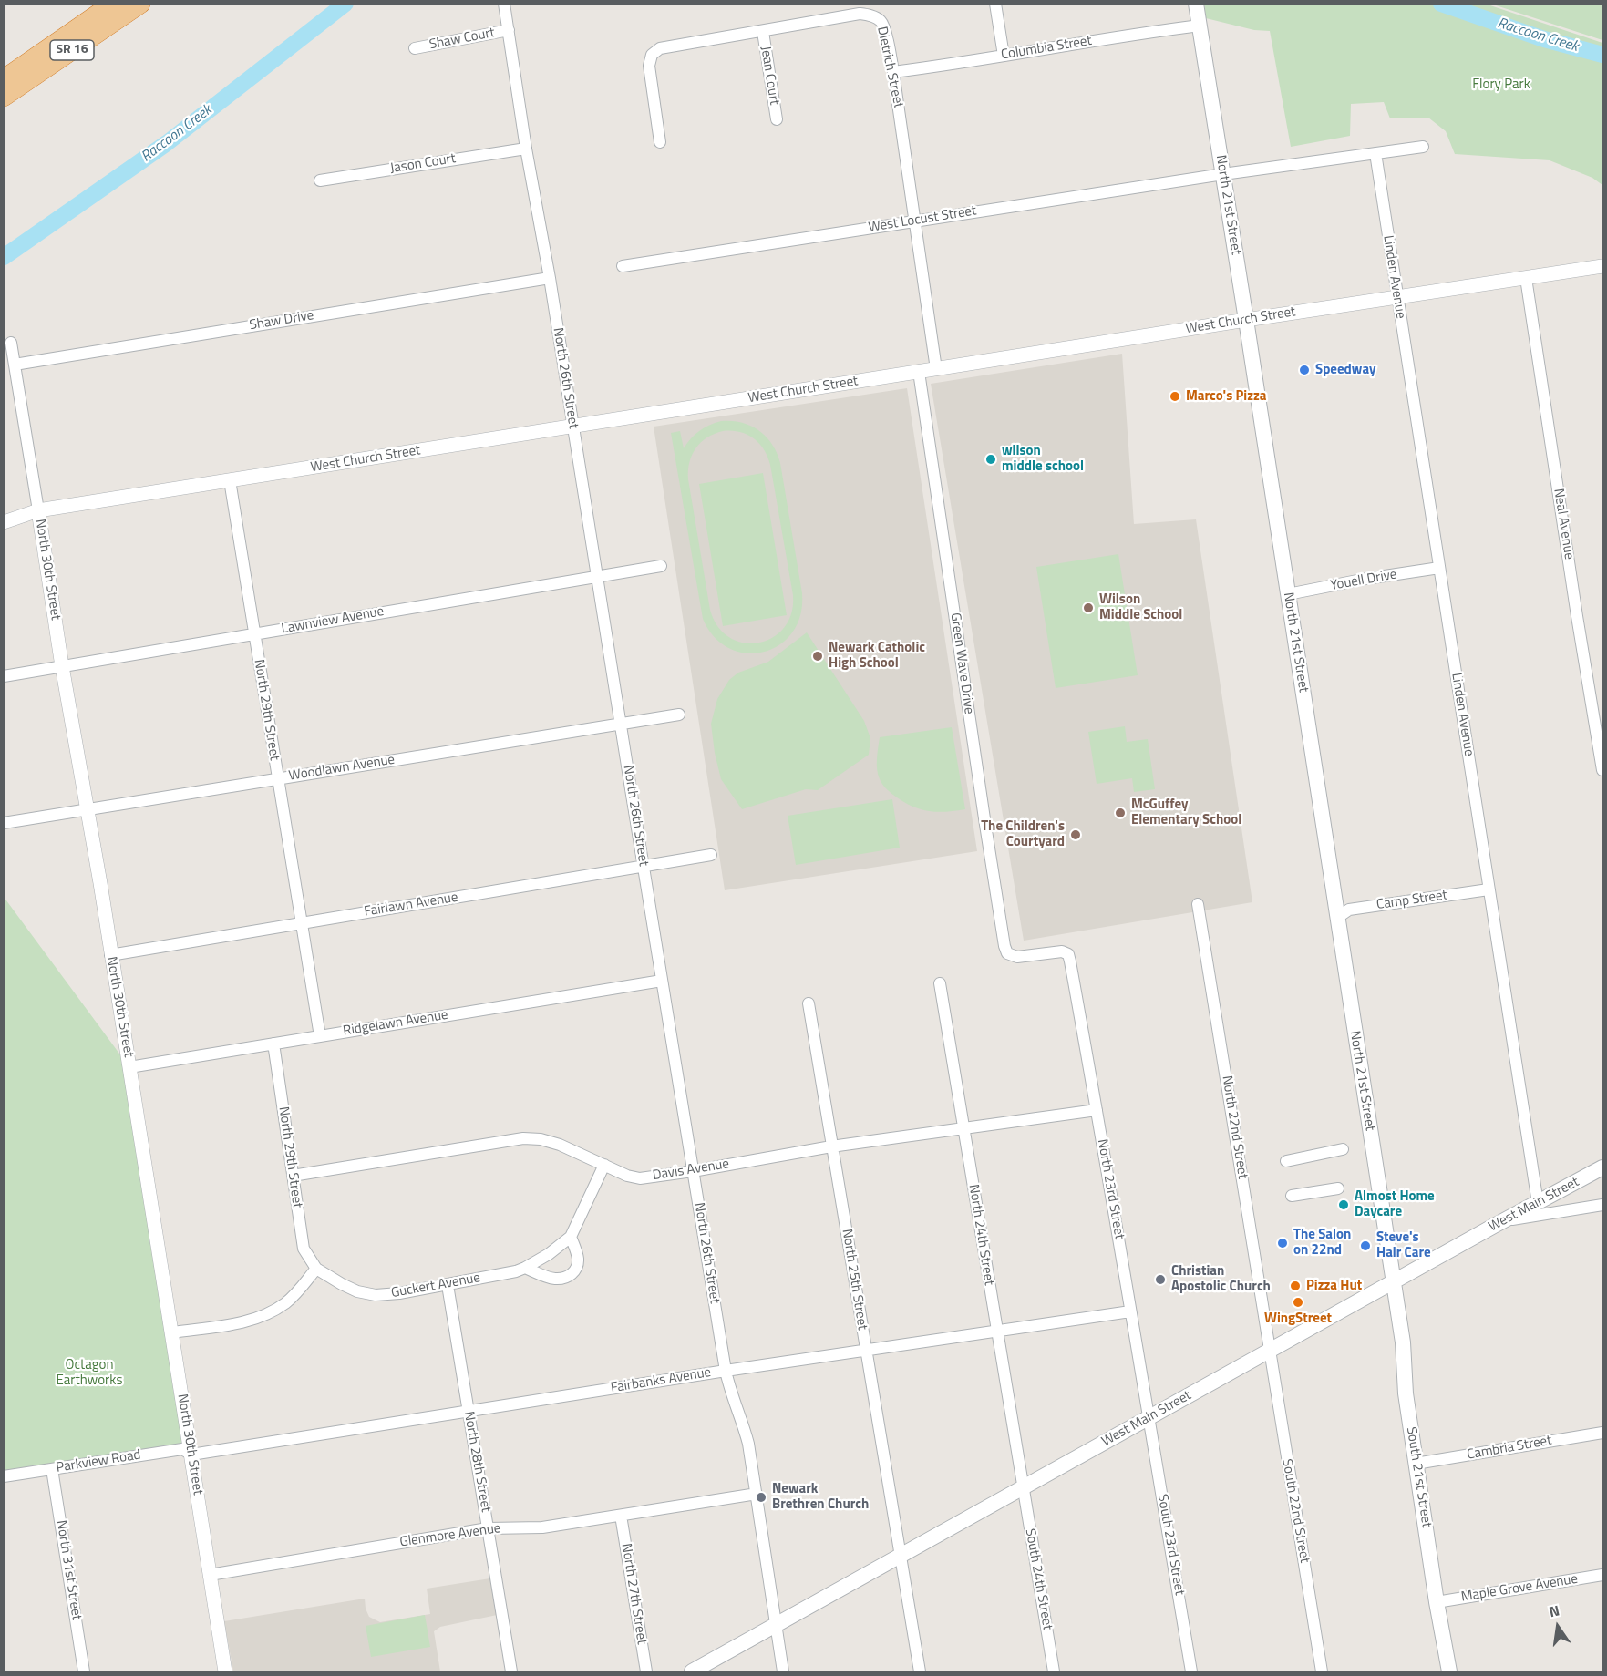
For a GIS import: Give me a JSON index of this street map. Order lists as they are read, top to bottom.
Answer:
{
  "streets": {
    "highway": ["SR 16"],
    "main road": ["North 21st Street", "West Main Street", "South 21st Street"],
    "street": [
      "Shaw Court",
      "Columbia Street",
      "Dietrich Street",
      "Jean Court",
      "Jason Court",
      "West Locust Street",
      "Linden Avenue",
      "Shaw Drive",
      "West Church Street",
      "North 26th Street",
      "Neal Avenue",
      "North 30th Street",
      "Youell Drive",
      "Lawnview Avenue",
      "Green Wave Drive",
      "North 29th Street",
      "Woodlawn Avenue",
      "Camp Street",
      "Fairlawn Avenue",
      "Ridgelawn Avenue",
      "North 22nd Street",
      "Davis Avenue",
      "North 23rd Street",
      "North 24th Street",
      "North 25th Street",
      "Guckert Avenue",
      "Fairbanks Avenue",
      "Cambria Street",
      "Parkview Road",
      "North 28th Street",
      "South 22nd Street",
      "Glenmore Avenue",
      "South 23rd Street",
      "North 31st Street",
      "South 24th Street",
      "Maple Grove Avenue",
      "North 27th Street"
    ]
  },
  "crossings": [
    ["Shaw Court", "North 26th Street"],
    ["Columbia Street", "Dietrich Street"],
    ["Columbia Street", "North 21st Street"],
    ["Dietrich Street", "Jean Court"],
    ["Dietrich Street", "West Locust Street"],
    ["Dietrich Street", "West Church Street"],
    ["Jason Court", "North 26th Street"],
    ["North 21st Street", "West Locust Street"],
    ["North 21st Street", "West Church Street"],
    ["North 21st Street", "Youell Drive"],
    ["North 21st Street", "Camp Street"],
    ["North 21st Street", "West Main Street"],
    ["North 21st Street", "South 21st Street"],
    ["West Locust Street", "Linden Avenue"],
    ["Linden Avenue", "West Church Street"],
    ["Linden Avenue", "Youell Drive"],
    ["Linden Avenue", "Camp Street"],
    ["Linden Avenue", "West Main Street"],
    ["Shaw Drive", "North 26th Street"],
    ["Shaw Drive", "North 30th Street"],
    ["West Church Street", "North 26th Street"],
    ["West Church Street", "Neal Avenue"],
    ["West Church Street", "North 30th Street"],
    ["West Church Street", "Green Wave Drive"],
    ["West Church Street", "North 29th Street"],
    ["North 26th Street", "Lawnview Avenue"],
    ["North 26th Street", "Woodlawn Avenue"],
    ["North 26th Street", "Fairlawn Avenue"],
    ["North 26th Street", "Ridgelawn Avenue"],
    ["North 26th Street", "Davis Avenue"],
    ["North 26th Street", "West Main Street"],
    ["North 26th Street", "Fairbanks Avenue"],
    ["North 26th Street", "Glenmore Avenue"],
    ["North 30th Street", "Lawnview Avenue"],
    ["North 30th Street", "Woodlawn Avenue"],
    ["North 30th Street", "Fairlawn Avenue"],
    ["North 30th Street", "Ridgelawn Avenue"],
    ["North 30th Street", "Fairbanks Avenue"],
    ["North 30th Street", "Parkview Road"],
    ["North 30th Street", "Glenmore Avenue"],
    ["Lawnview Avenue", "North 29th Street"],
    ["Green Wave Drive", "North 23rd Street"],
    ["North 29th Street", "Woodlawn Avenue"],
    ["North 29th Street", "Fairlawn Avenue"],
    ["North 29th Street", "Ridgelawn Avenue"],
    ["North 29th Street", "Davis Avenue"],
    ["North 29th Street", "Guckert Avenue"],
    ["North 22nd Street", "West Main Street"],
    ["North 22nd Street", "South 22nd Street"],
    ["Davis Avenue", "North 23rd Street"],
    ["Davis Avenue", "North 24th Street"],
    ["Davis Avenue", "North 25th Street"],
    ["Davis Avenue", "Guckert Avenue"],
    ["North 23rd Street", "West Main Street"],
    ["North 23rd Street", "Fairbanks Avenue"],
    ["North 23rd Street", "South 23rd Street"],
    ["West Main Street", "North 24th Street"],
    ["West Main Street", "North 25th Street"],
    ["West Main Street", "South 21st Street"],
    ["West Main Street", "South 22nd Street"],
    ["West Main Street", "South 23rd Street"],
    ["West Main Street", "South 24th Street"],
    ["North 24th Street", "Fairbanks Avenue"],
    ["North 24th Street", "South 24th Street"],
    ["North 25th Street", "Fairbanks Avenue"],
    ["Guckert Avenue", "North 28th Street"],
    ["Fairbanks Avenue", "Parkview Road"],
    ["Fairbanks Avenue", "North 28th Street"],
    ["Cambria Street", "South 21st Street"],
    ["Parkview Road", "North 31st Street"],
    ["North 28th Street", "Glenmore Avenue"],
    ["South 21st Street", "Maple Grove Avenue"],
    ["Glenmore Avenue", "North 27th Street"]
  ],
  "water": ["Raccoon Creek"],
  "parks": ["Flory Park", "Octagon Earthworks"],
  "places": [
    "Speedway",
    "Marco's Pizza",
    "wilson middle school",
    "Wilson Middle School",
    "Newark Catholic High School",
    "McGuffey Elementary School",
    "The Children's Courtyard",
    "Almost Home Daycare",
    "The Salon on 22nd",
    "Steve's Hair Care",
    "Christian Apostolic Church",
    "Pizza Hut",
    "WingStreet",
    "Newark Brethren Church"
  ],
  "north": "top"
}
